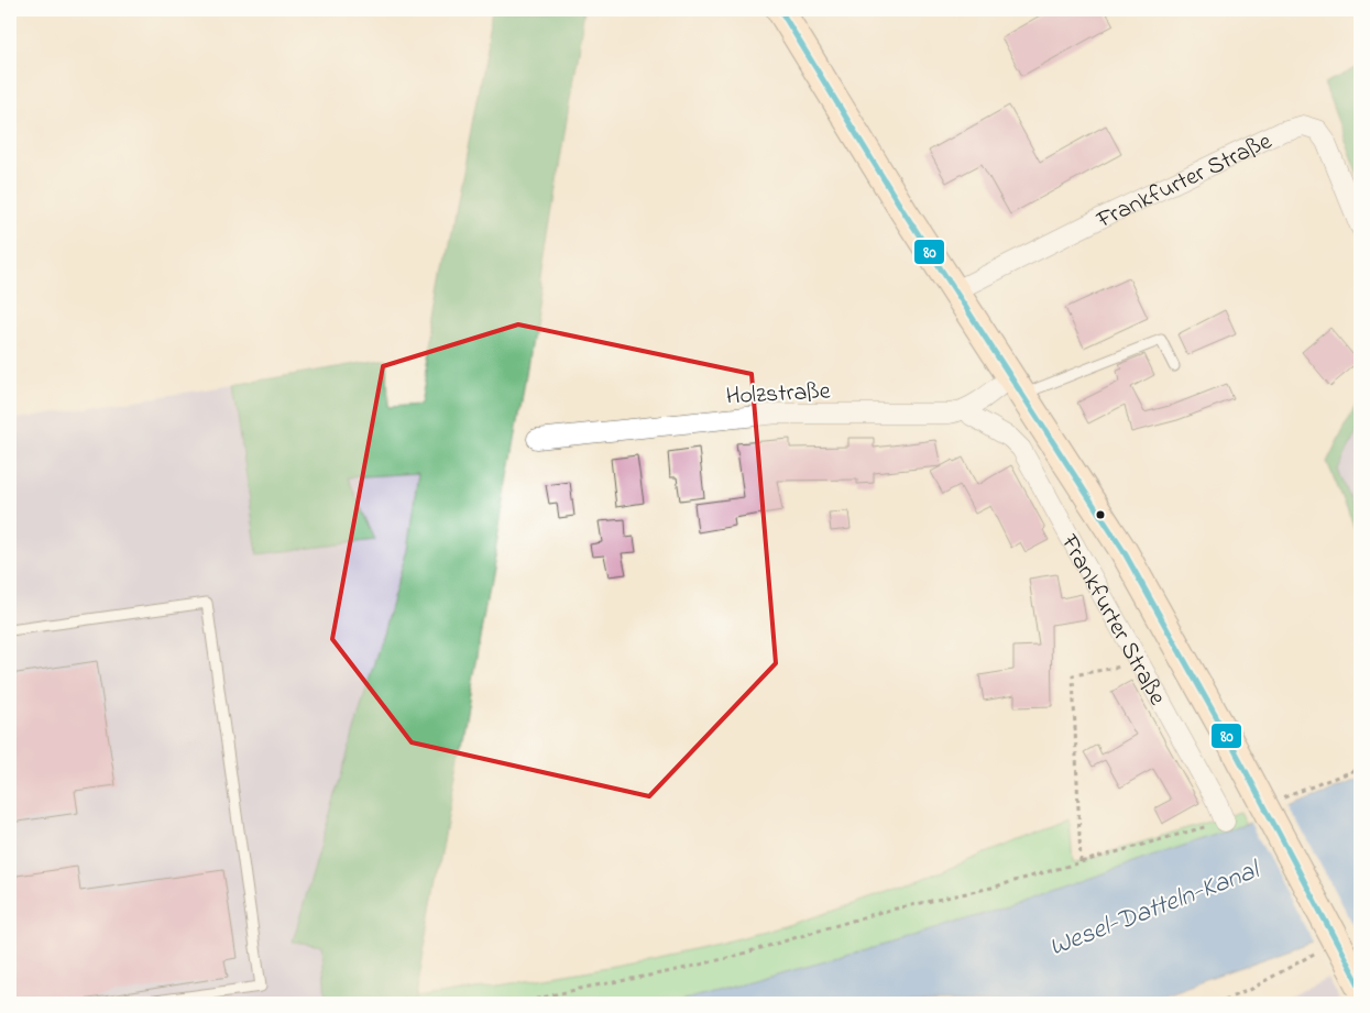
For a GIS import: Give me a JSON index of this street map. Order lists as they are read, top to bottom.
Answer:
{
  "streets": {
    "main road": ["Frankfurter Straße"],
    "street": ["Holzstraße"]
  },
  "crossings": [
    ["Frankfurter Straße", "Holzstraße"]
  ],
  "water": ["Wesel-Datteln-Kanal"],
  "lines": ["transit line 80"]
}
